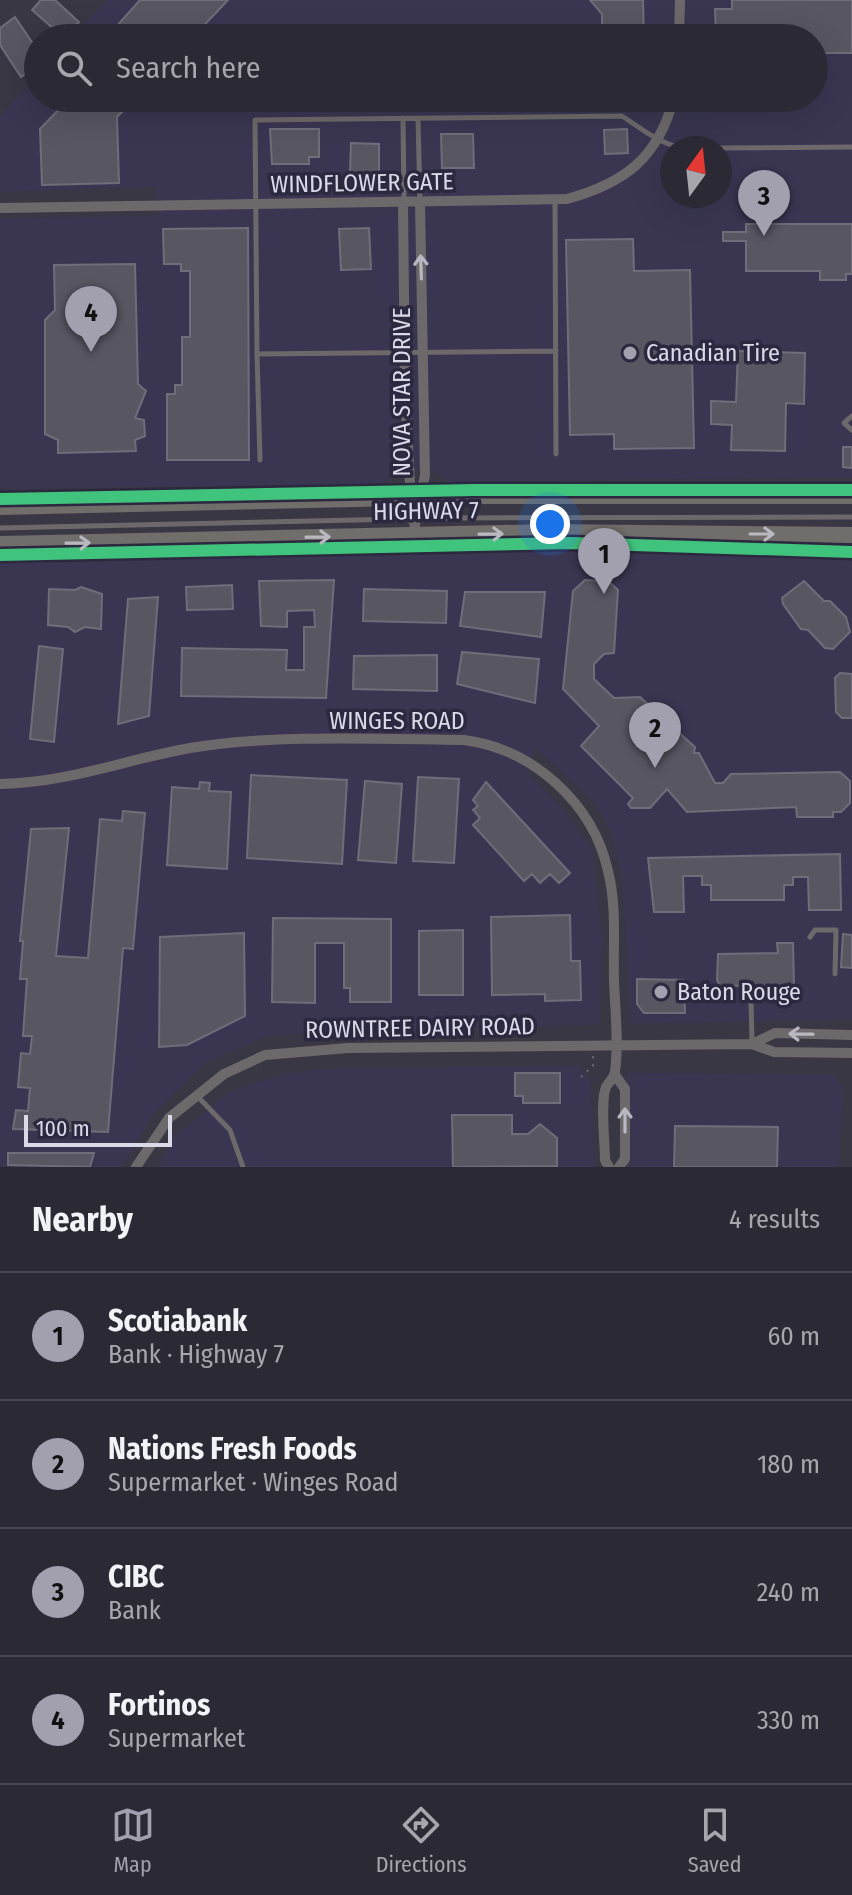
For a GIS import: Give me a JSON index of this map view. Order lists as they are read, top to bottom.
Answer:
{
  "streets": {
    "main road": ["HIGHWAY 7"],
    "street": [
      "WINDFLOWER GATE",
      "NOVA STAR DRIVE",
      "WINGES ROAD",
      "ROWNTREE DAIRY ROAD"
    ]
  },
  "crossings": [
    ["WINDFLOWER GATE", "NOVA STAR DRIVE"],
    ["NOVA STAR DRIVE", "HIGHWAY 7"],
    ["WINGES ROAD", "ROWNTREE DAIRY ROAD"]
  ],
  "places": ["Canadian Tire", "Baton Rouge"],
  "scale_bar": "100 m",
  "north": "top",
  "page": {
    "search": "Search here",
    "pins": [
      "3",
      "4",
      "1",
      "2"
    ],
    "scale": "100 m",
    "heading": ["Nearby", "4 results"],
    "list": [
      {
        "mark": "1",
        "name": "Scotiabank",
        "note": "Bank · Highway 7",
        "value": "60 m"
      },
      {
        "mark": "2",
        "name": "Nations Fresh Foods",
        "note": "Supermarket · Winges Road",
        "value": "180 m"
      },
      {
        "mark": "3",
        "name": "CIBC",
        "note": "Bank",
        "value": "240 m"
      },
      {
        "mark": "4",
        "name": "Fortinos",
        "note": "Supermarket",
        "value": "330 m"
      }
    ],
    "nav": ["Map", "Directions", "Saved"]
  }
}
